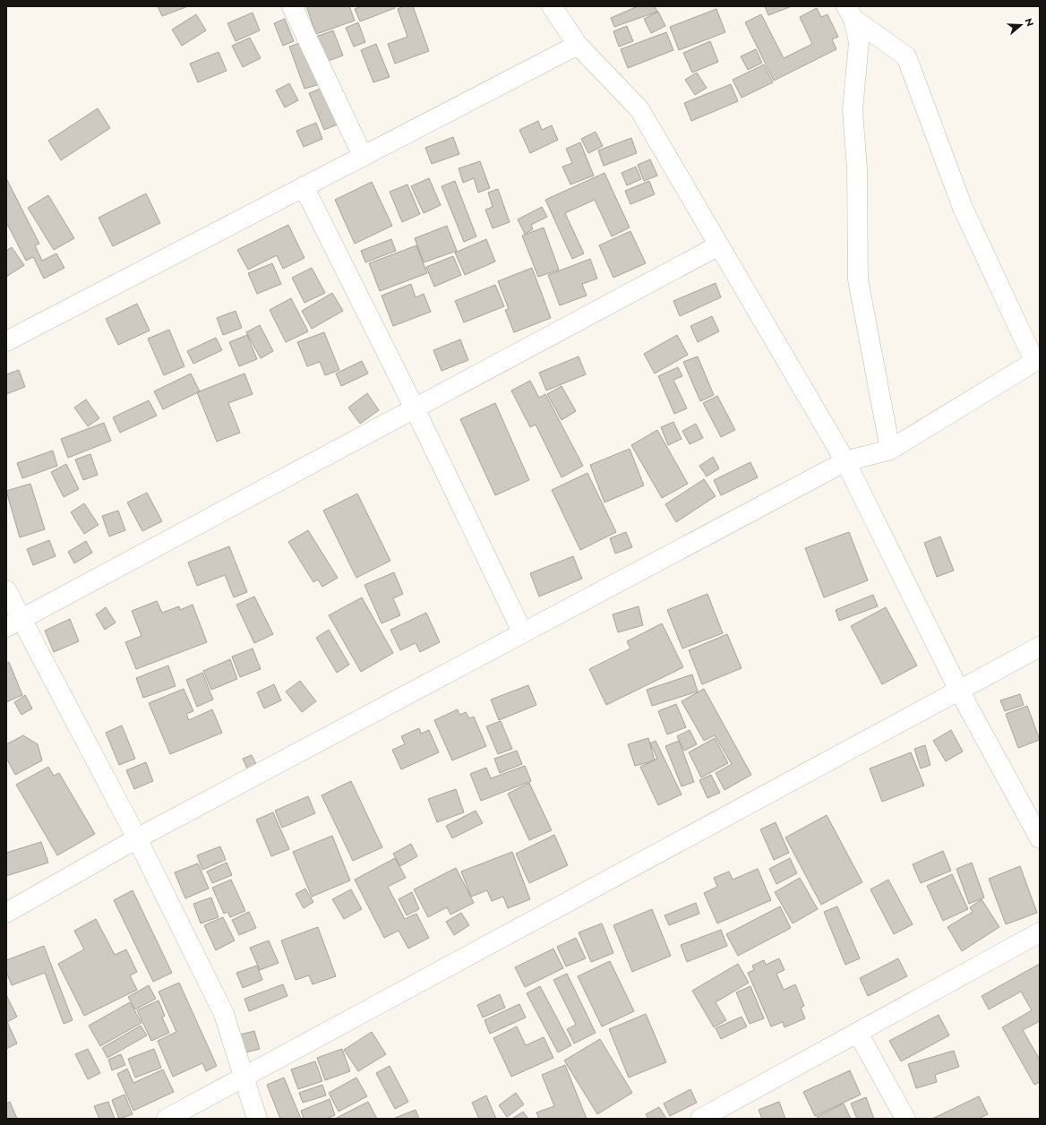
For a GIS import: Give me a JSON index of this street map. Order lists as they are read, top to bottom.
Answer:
{
  "north": "right"
}
